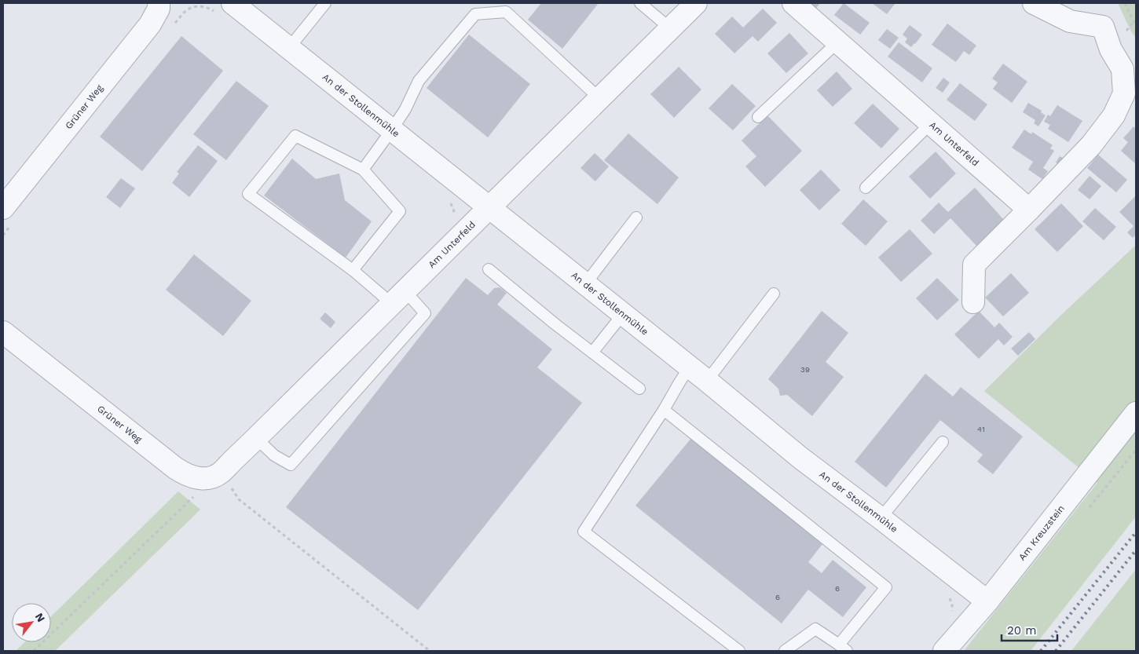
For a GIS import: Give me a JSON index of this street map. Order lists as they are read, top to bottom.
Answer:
{
  "streets": {
    "street": [
      "An der Stollenmühle",
      "Grüner Weg",
      "Am Unterfeld",
      "Am Kreuzstein"
    ]
  },
  "crossings": [
    ["An der Stollenmühle", "Am Unterfeld"],
    ["An der Stollenmühle", "Am Kreuzstein"],
    ["Grüner Weg", "Am Unterfeld"]
  ],
  "house_numbers": [
    "39",
    "41",
    "6",
    "6"
  ],
  "scale_bar": "20 m",
  "north": "top right"
}
